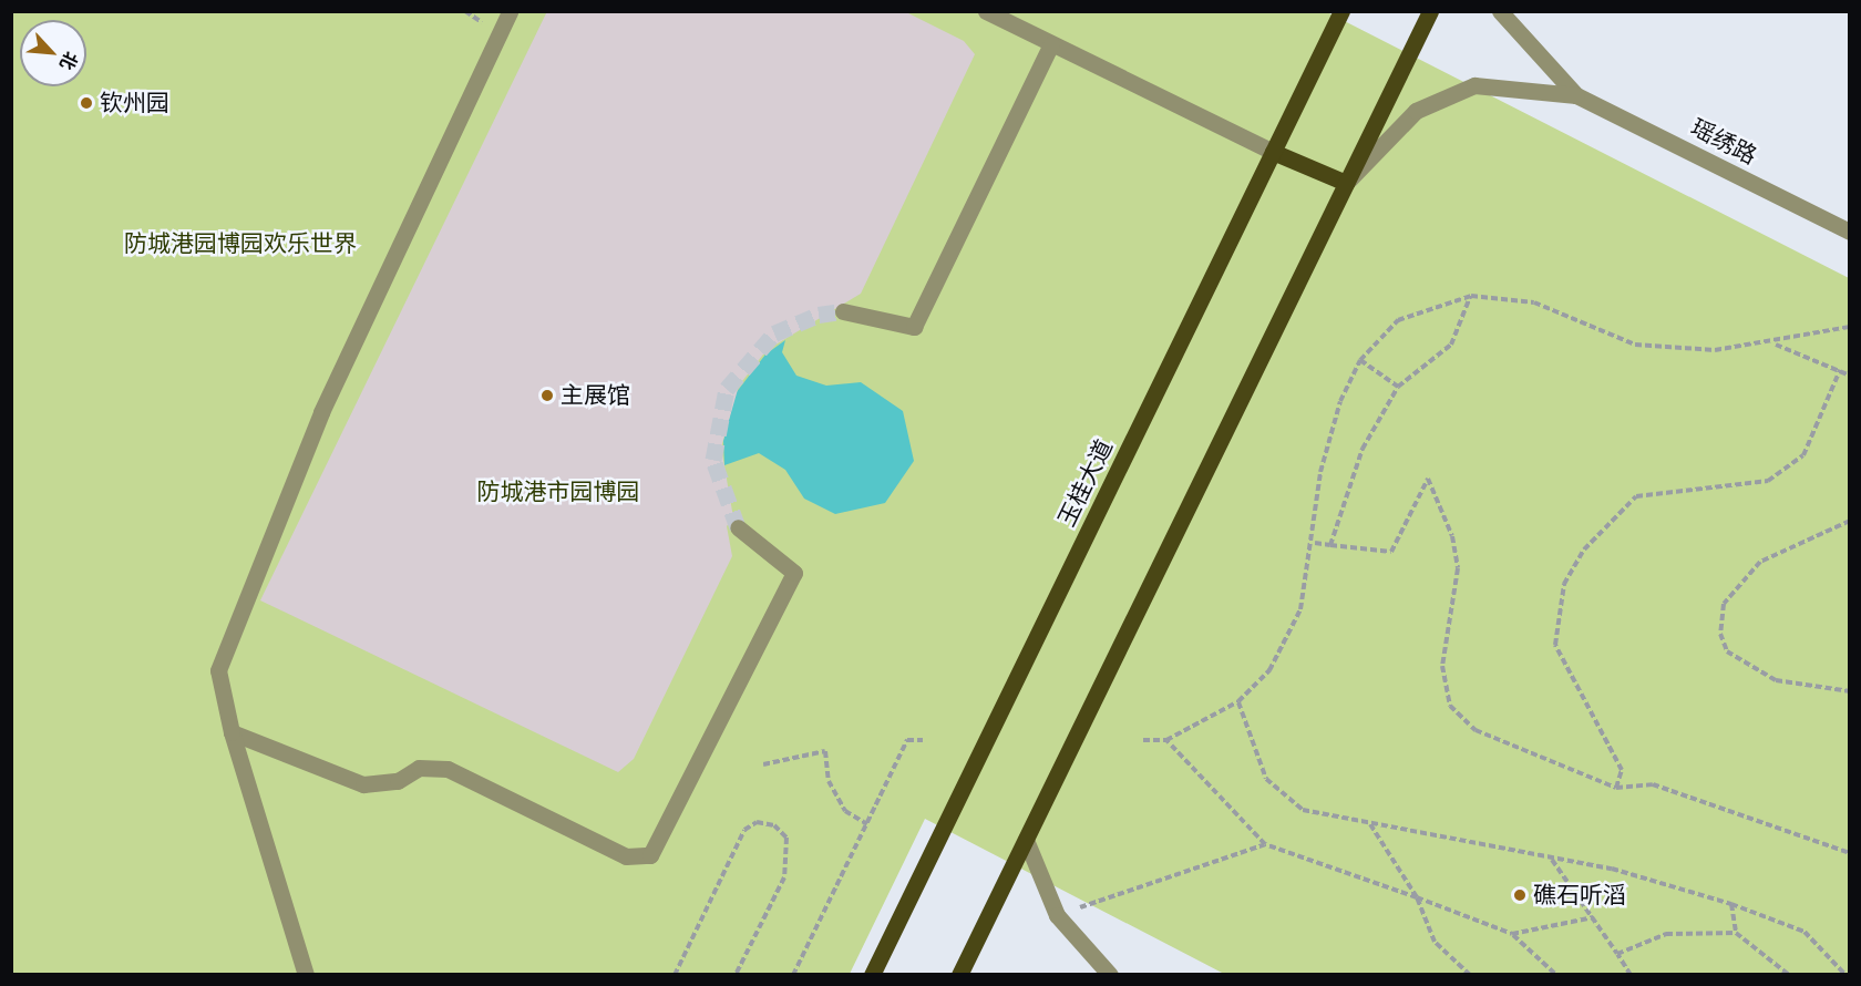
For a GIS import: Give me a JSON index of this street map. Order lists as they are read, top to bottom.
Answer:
{
  "streets": {
    "main road": ["玉桂大道"],
    "street": ["瑶绣路"]
  },
  "parks": ["防城港园博园欢乐世界", "防城港市园博园"],
  "places": ["钦州园", "主展馆", "礁石听滔"],
  "north": "bottom right"
}
